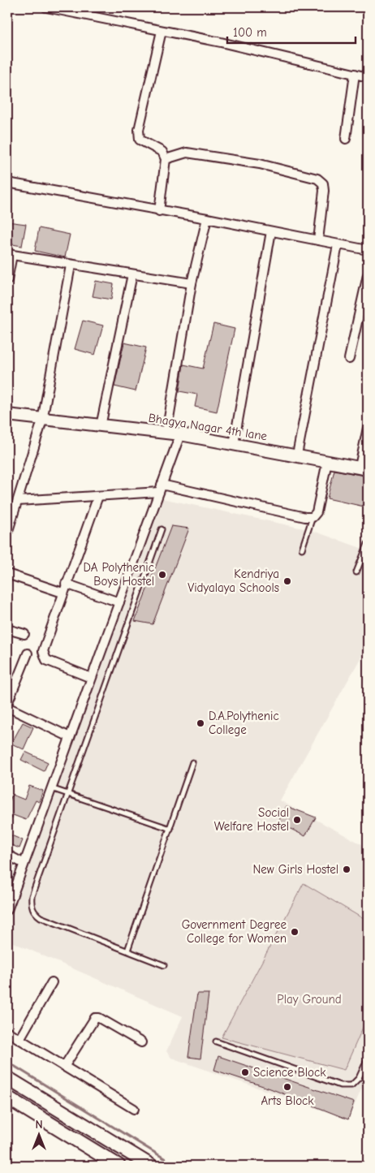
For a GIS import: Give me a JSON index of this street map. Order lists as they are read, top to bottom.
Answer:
{
  "streets": {
    "main road": ["Bhagya Nagar 4th lane"]
  },
  "parks": ["Play Ground"],
  "places": [
    "DA Polythenic Boys Hostel",
    "Kendriya Vidyalaya Schools",
    "D.A.Polythenic College",
    "Social Welfare Hostel",
    "New Girls Hostel",
    "Government Degree College for Women",
    "Science Block",
    "Arts Block"
  ],
  "scale_bar": "100 m",
  "north": "top"
}
